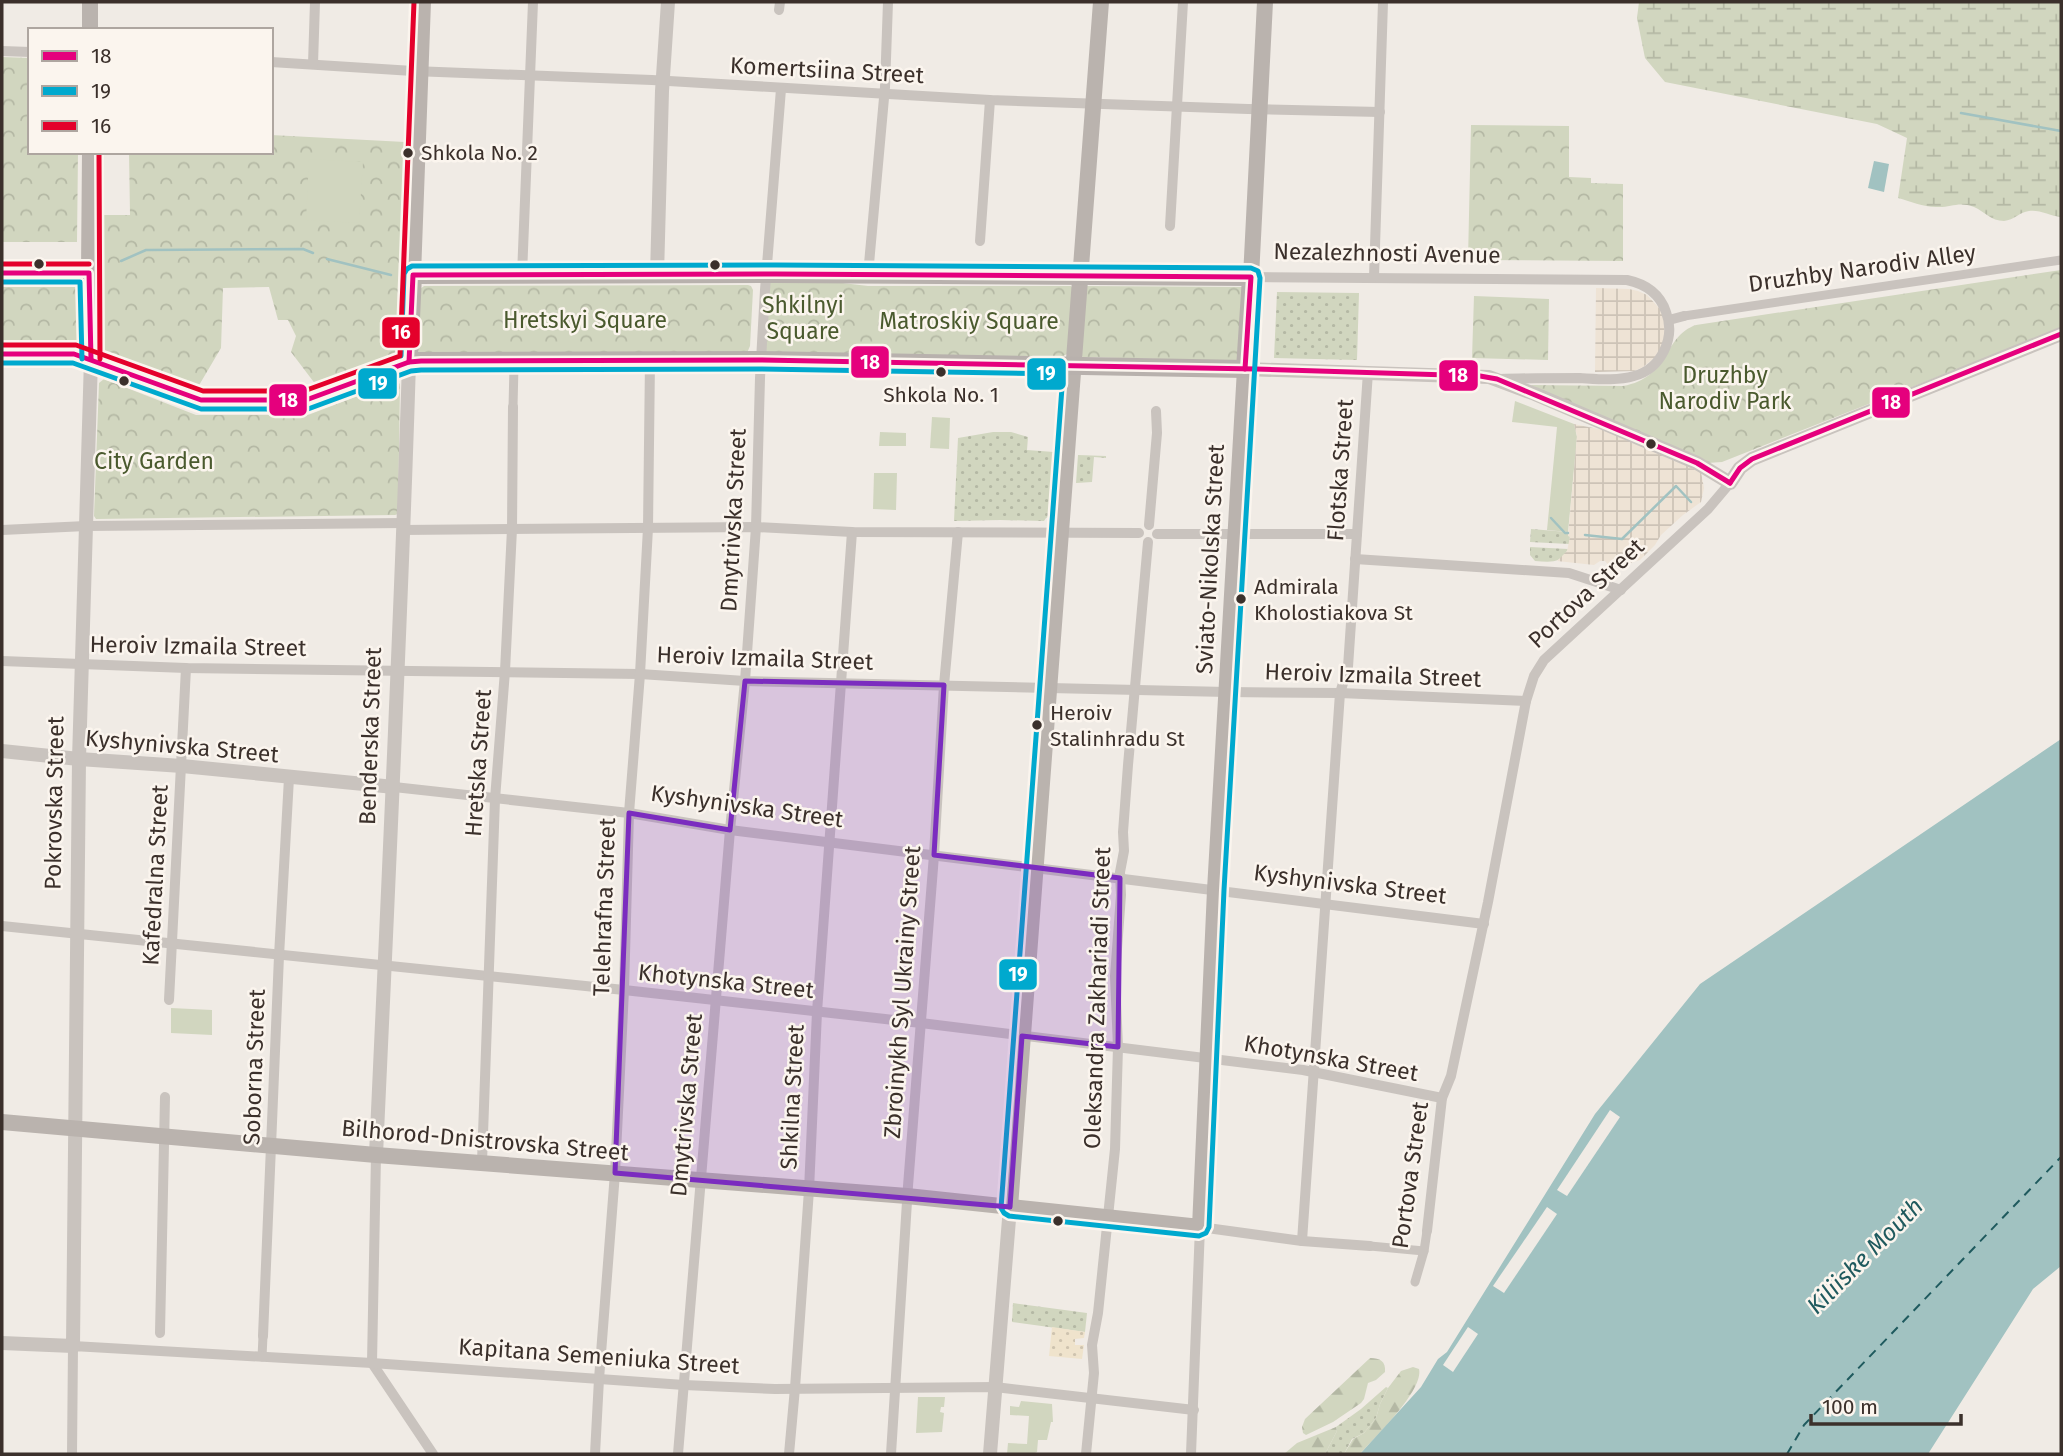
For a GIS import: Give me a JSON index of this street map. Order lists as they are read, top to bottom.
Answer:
{
  "streets": {
    "main road": [
      "Nezalezhnosti Avenue",
      "Sviato-Nikolska Street",
      "Benderska Street",
      "Pokrovska Street",
      "Bilhorod-Dnistrovska Street"
    ],
    "street": [
      "Komertsiina Street",
      "Druzhby Narodiv Alley",
      "Flotska Street",
      "Dmytrivska Street",
      "Portova Street",
      "Heroiv Izmaila Street",
      "Kyshynivska Street",
      "Hretska Street",
      "Kafedralna Street",
      "Telehrafna Street",
      "Khotynska Street",
      "Zbroinykh Syl Ukrainy Street",
      "Oleksandra Zakhariadi Street",
      "Soborna Street",
      "Shkilna Street",
      "Kapitana Semeniuka Street"
    ]
  },
  "crossings": [
    ["Komertsiina Street", "Dmytrivska Street"],
    ["Komertsiina Street", "Sviato-Nikolska Street"],
    ["Komertsiina Street", "Benderska Street"],
    ["Nezalezhnosti Avenue", "Druzhby Narodiv Alley"],
    ["Nezalezhnosti Avenue", "Dmytrivska Street"],
    ["Nezalezhnosti Avenue", "Sviato-Nikolska Street"],
    ["Nezalezhnosti Avenue", "Benderska Street"],
    ["Flotska Street", "Heroiv Izmaila Street"],
    ["Flotska Street", "Kyshynivska Street"],
    ["Flotska Street", "Khotynska Street"],
    ["Flotska Street", "Bilhorod-Dnistrovska Street"],
    ["Dmytrivska Street", "Heroiv Izmaila Street"],
    ["Dmytrivska Street", "Kyshynivska Street"],
    ["Dmytrivska Street", "Khotynska Street"],
    ["Dmytrivska Street", "Bilhorod-Dnistrovska Street"],
    ["Dmytrivska Street", "Kapitana Semeniuka Street"],
    ["Sviato-Nikolska Street", "Heroiv Izmaila Street"],
    ["Sviato-Nikolska Street", "Kyshynivska Street"],
    ["Sviato-Nikolska Street", "Khotynska Street"],
    ["Sviato-Nikolska Street", "Bilhorod-Dnistrovska Street"],
    ["Sviato-Nikolska Street", "Kapitana Semeniuka Street"],
    ["Portova Street", "Heroiv Izmaila Street"],
    ["Portova Street", "Kyshynivska Street"],
    ["Portova Street", "Khotynska Street"],
    ["Portova Street", "Bilhorod-Dnistrovska Street"],
    ["Heroiv Izmaila Street", "Benderska Street"],
    ["Heroiv Izmaila Street", "Hretska Street"],
    ["Heroiv Izmaila Street", "Pokrovska Street"],
    ["Heroiv Izmaila Street", "Kafedralna Street"],
    ["Heroiv Izmaila Street", "Telehrafna Street"],
    ["Heroiv Izmaila Street", "Zbroinykh Syl Ukrainy Street"],
    ["Heroiv Izmaila Street", "Oleksandra Zakhariadi Street"],
    ["Heroiv Izmaila Street", "Shkilna Street"],
    ["Benderska Street", "Kyshynivska Street"],
    ["Benderska Street", "Khotynska Street"],
    ["Benderska Street", "Bilhorod-Dnistrovska Street"],
    ["Benderska Street", "Kapitana Semeniuka Street"],
    ["Kyshynivska Street", "Hretska Street"],
    ["Kyshynivska Street", "Pokrovska Street"],
    ["Kyshynivska Street", "Kafedralna Street"],
    ["Kyshynivska Street", "Telehrafna Street"],
    ["Kyshynivska Street", "Zbroinykh Syl Ukrainy Street"],
    ["Kyshynivska Street", "Oleksandra Zakhariadi Street"],
    ["Kyshynivska Street", "Soborna Street"],
    ["Kyshynivska Street", "Shkilna Street"],
    ["Hretska Street", "Khotynska Street"],
    ["Hretska Street", "Bilhorod-Dnistrovska Street"],
    ["Pokrovska Street", "Khotynska Street"],
    ["Pokrovska Street", "Bilhorod-Dnistrovska Street"],
    ["Pokrovska Street", "Kapitana Semeniuka Street"],
    ["Kafedralna Street", "Khotynska Street"],
    ["Telehrafna Street", "Khotynska Street"],
    ["Telehrafna Street", "Bilhorod-Dnistrovska Street"],
    ["Telehrafna Street", "Kapitana Semeniuka Street"],
    ["Khotynska Street", "Zbroinykh Syl Ukrainy Street"],
    ["Khotynska Street", "Oleksandra Zakhariadi Street"],
    ["Khotynska Street", "Soborna Street"],
    ["Khotynska Street", "Shkilna Street"],
    ["Zbroinykh Syl Ukrainy Street", "Bilhorod-Dnistrovska Street"],
    ["Zbroinykh Syl Ukrainy Street", "Kapitana Semeniuka Street"],
    ["Oleksandra Zakhariadi Street", "Bilhorod-Dnistrovska Street"],
    ["Oleksandra Zakhariadi Street", "Kapitana Semeniuka Street"],
    ["Soborna Street", "Bilhorod-Dnistrovska Street"],
    ["Soborna Street", "Kapitana Semeniuka Street"],
    ["Shkilna Street", "Bilhorod-Dnistrovska Street"],
    ["Shkilna Street", "Kapitana Semeniuka Street"]
  ],
  "water": ["Kiliiske Mouth"],
  "parks": [
    "Shkilnyi Square",
    "Hretskyi Square",
    "Matroskiy Square",
    "Druzhby Narodiv Park",
    "City Garden"
  ],
  "places": [
    "Shkola No. 2",
    "Shkola No. 1",
    "Admirala Kholostiakova St",
    "Heroiv Stalinhradu St"
  ],
  "lines": ["transit line 16", "transit line 19", "transit line 18"],
  "legend": ["18", "19", "16"],
  "scale_bar": "100 m"
}
